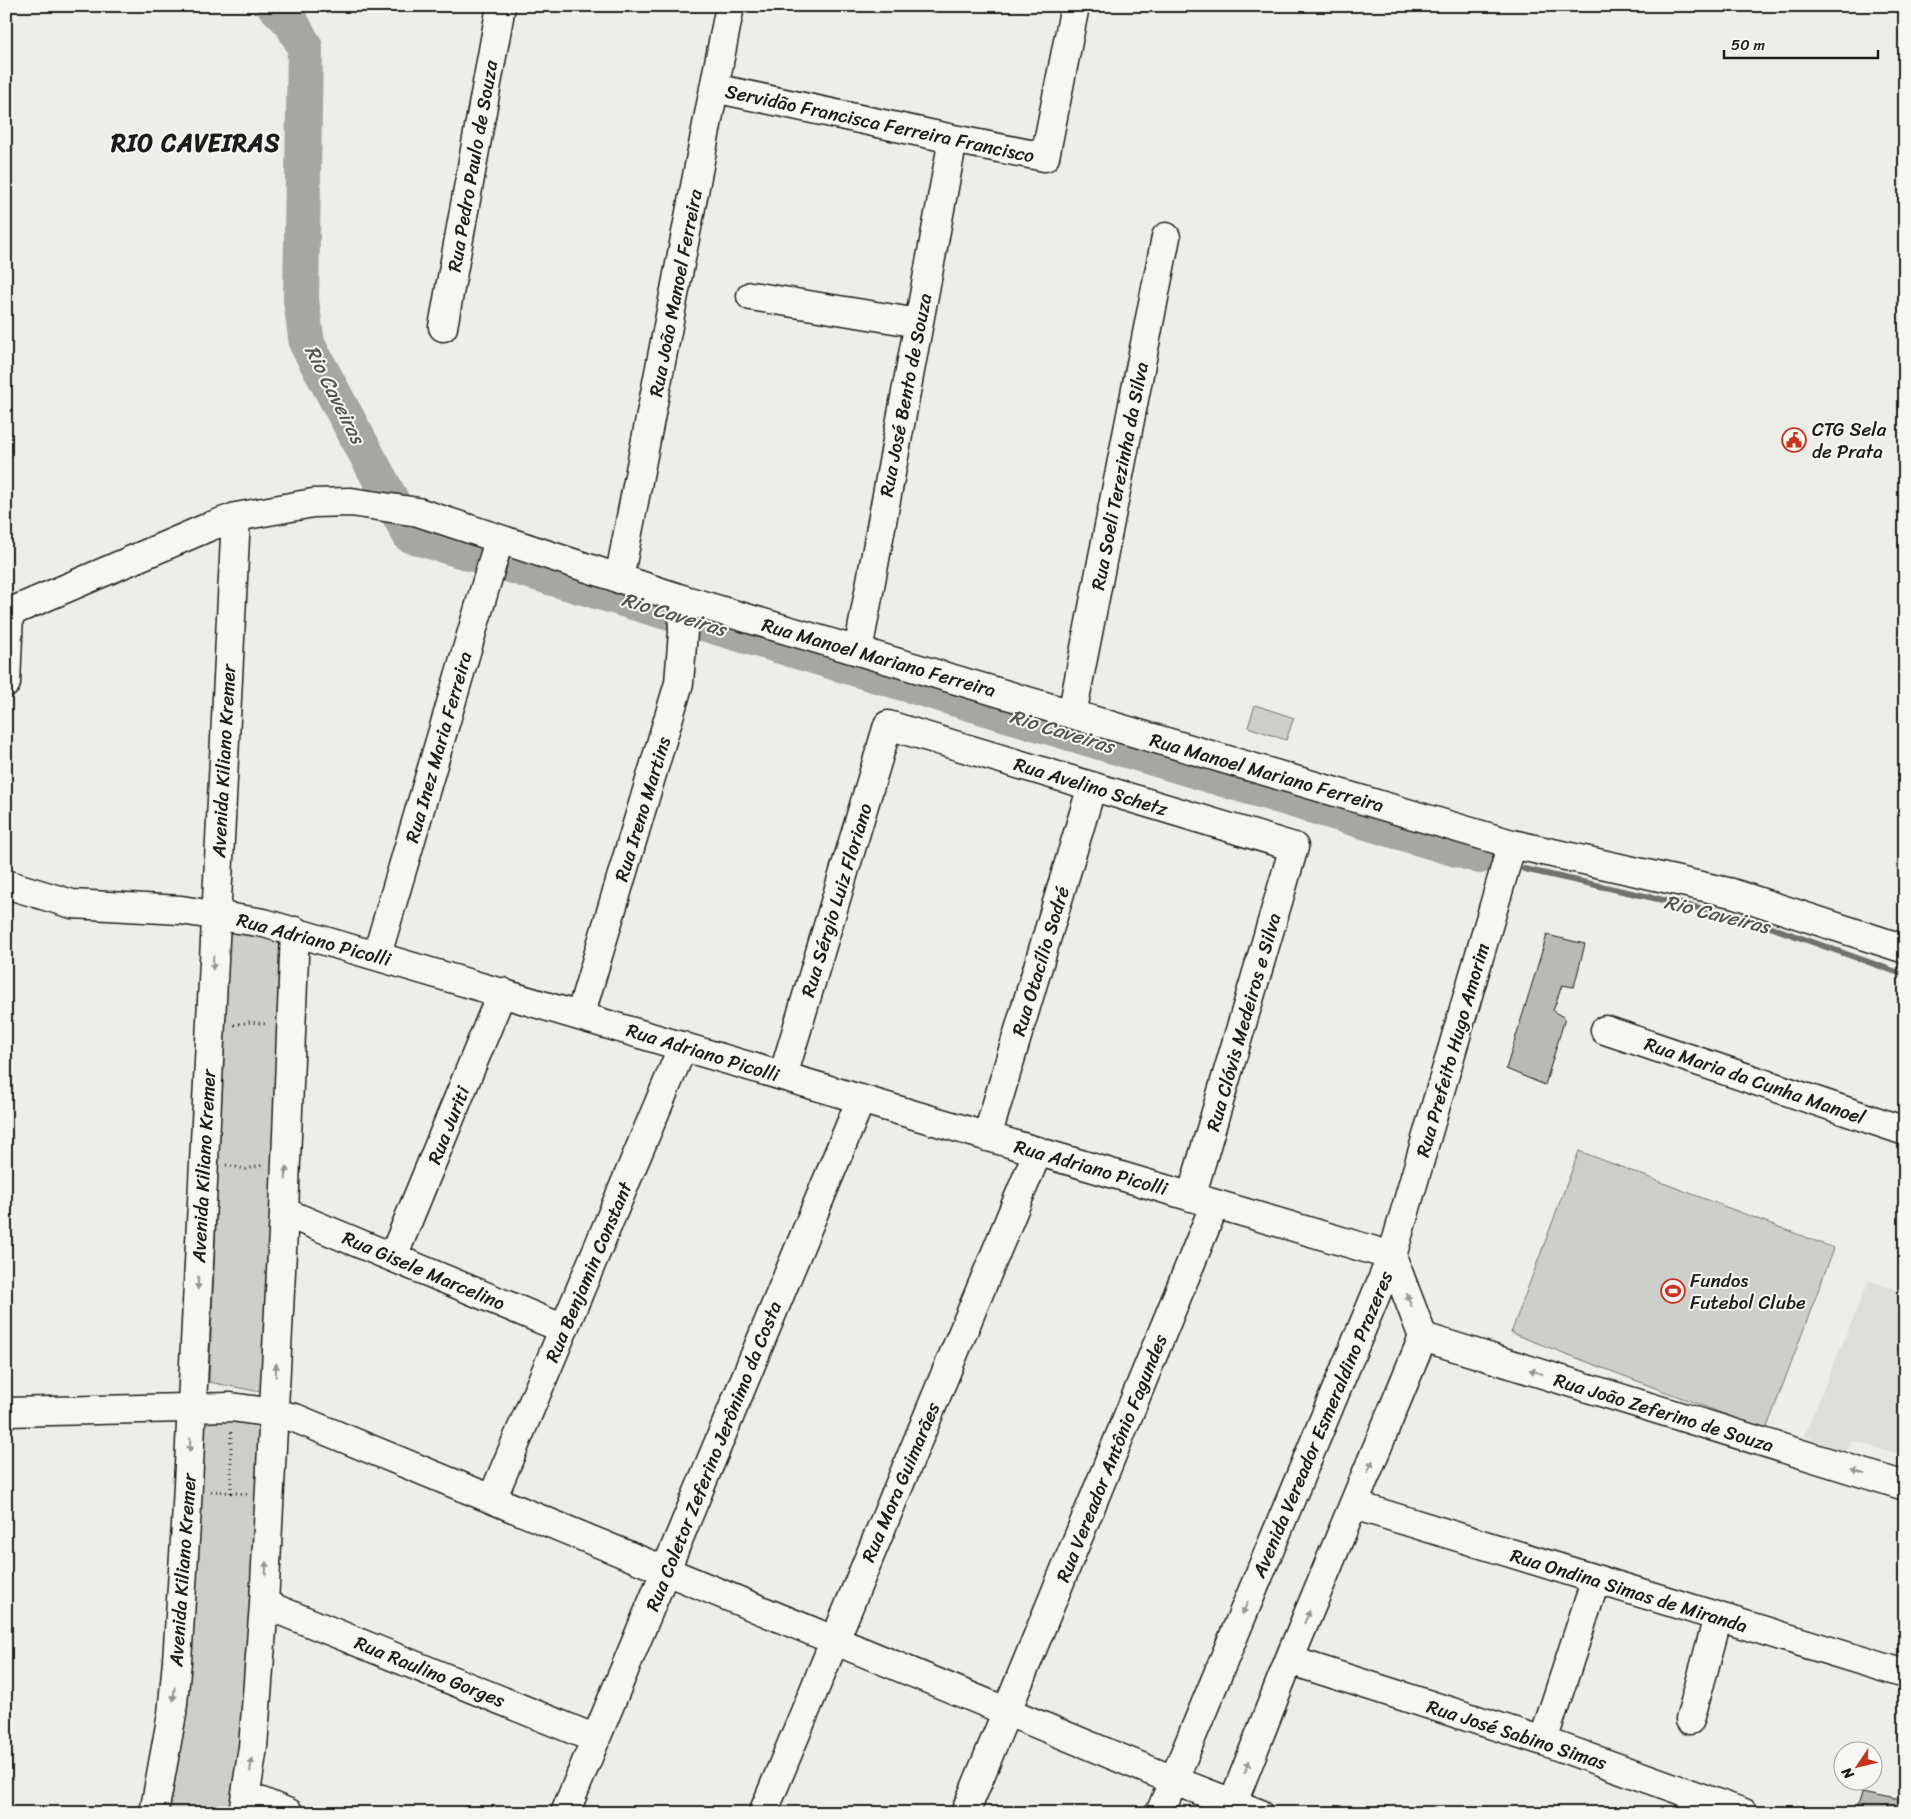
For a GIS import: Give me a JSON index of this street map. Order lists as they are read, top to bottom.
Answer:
{
  "streets": {
    "street": [
      "Servidão Francisca Ferreira Francisco",
      "Rua Pedro Paulo de Souza",
      "Rua João Manoel Ferreira",
      "Rua José Bento de Souza",
      "Rua Soeli Terezinha da Silva",
      "Rua Manoel Mariano Ferreira",
      "Rua Inez Maria Ferreira",
      "Avenida Kiliano Kremer",
      "Rua Avelino Schetz",
      "Rua Ireno Martins",
      "Rua Sérgio Luiz Floriano",
      "Rua Adriano Picolli",
      "Rua Otacílio Sodré",
      "Rua Clóvis Medeiros e Silva",
      "Rua Prefeito Hugo Amorim",
      "Rua Maria da Cunha Manoel",
      "Rua Juriti",
      "Rua Gisele Marcelino",
      "Rua Benjamin Constant",
      "Rua João Zeferino de Souza",
      "Avenida Vereador Esmeraldino Prazeres",
      "Rua Coletor Zeferino Jerônimo da Costa",
      "Rua Vereador Antônio Fagundes",
      "Rua Mora Guimarães",
      "Rua Ondina Simas de Miranda",
      "Rua Raulino Gorges",
      "Rua José Sabino Simas"
    ]
  },
  "crossings": [
    ["Servidão Francisca Ferreira Francisco", "Rua João Manoel Ferreira"],
    ["Servidão Francisca Ferreira Francisco", "Rua José Bento de Souza"],
    ["Rua João Manoel Ferreira", "Rua Manoel Mariano Ferreira"],
    ["Rua José Bento de Souza", "Rua Manoel Mariano Ferreira"],
    ["Rua Soeli Terezinha da Silva", "Rua Manoel Mariano Ferreira"],
    ["Rua Manoel Mariano Ferreira", "Rua Inez Maria Ferreira"],
    ["Rua Manoel Mariano Ferreira", "Avenida Kiliano Kremer"],
    ["Rua Manoel Mariano Ferreira", "Rua Ireno Martins"],
    ["Rua Manoel Mariano Ferreira", "Rua Prefeito Hugo Amorim"],
    ["Rua Inez Maria Ferreira", "Rua Adriano Picolli"],
    ["Avenida Kiliano Kremer", "Rua Adriano Picolli"],
    ["Rua Avelino Schetz", "Rua Sérgio Luiz Floriano"],
    ["Rua Avelino Schetz", "Rua Otacílio Sodré"],
    ["Rua Avelino Schetz", "Rua Clóvis Medeiros e Silva"],
    ["Rua Ireno Martins", "Rua Adriano Picolli"],
    ["Rua Sérgio Luiz Floriano", "Rua Adriano Picolli"],
    ["Rua Adriano Picolli", "Rua Otacílio Sodré"],
    ["Rua Adriano Picolli", "Rua Clóvis Medeiros e Silva"],
    ["Rua Adriano Picolli", "Rua Prefeito Hugo Amorim"],
    ["Rua Adriano Picolli", "Rua Juriti"],
    ["Rua Adriano Picolli", "Rua Benjamin Constant"],
    ["Rua Adriano Picolli", "Avenida Vereador Esmeraldino Prazeres"],
    ["Rua Adriano Picolli", "Rua Coletor Zeferino Jerônimo da Costa"],
    ["Rua Adriano Picolli", "Rua Vereador Antônio Fagundes"],
    ["Rua Adriano Picolli", "Rua Mora Guimarães"],
    ["Rua Clóvis Medeiros e Silva", "Rua Vereador Antônio Fagundes"],
    ["Rua Prefeito Hugo Amorim", "Avenida Vereador Esmeraldino Prazeres"],
    ["Rua Juriti", "Rua Gisele Marcelino"],
    ["Rua Gisele Marcelino", "Rua Benjamin Constant"],
    ["Rua João Zeferino de Souza", "Avenida Vereador Esmeraldino Prazeres"],
    ["Rua Coletor Zeferino Jerônimo da Costa", "Rua Raulino Gorges"]
  ],
  "one_way": ["Rua João Zeferino de Souza"],
  "districts": ["RIO CAVEIRAS"],
  "water": ["Rio Caveiras"],
  "places": {
    "public building": ["CTG Sela de Prata"],
    "sports": ["Fundos Futebol Clube"]
  },
  "scale_bar": "50 m",
  "north": "bottom left"
}
